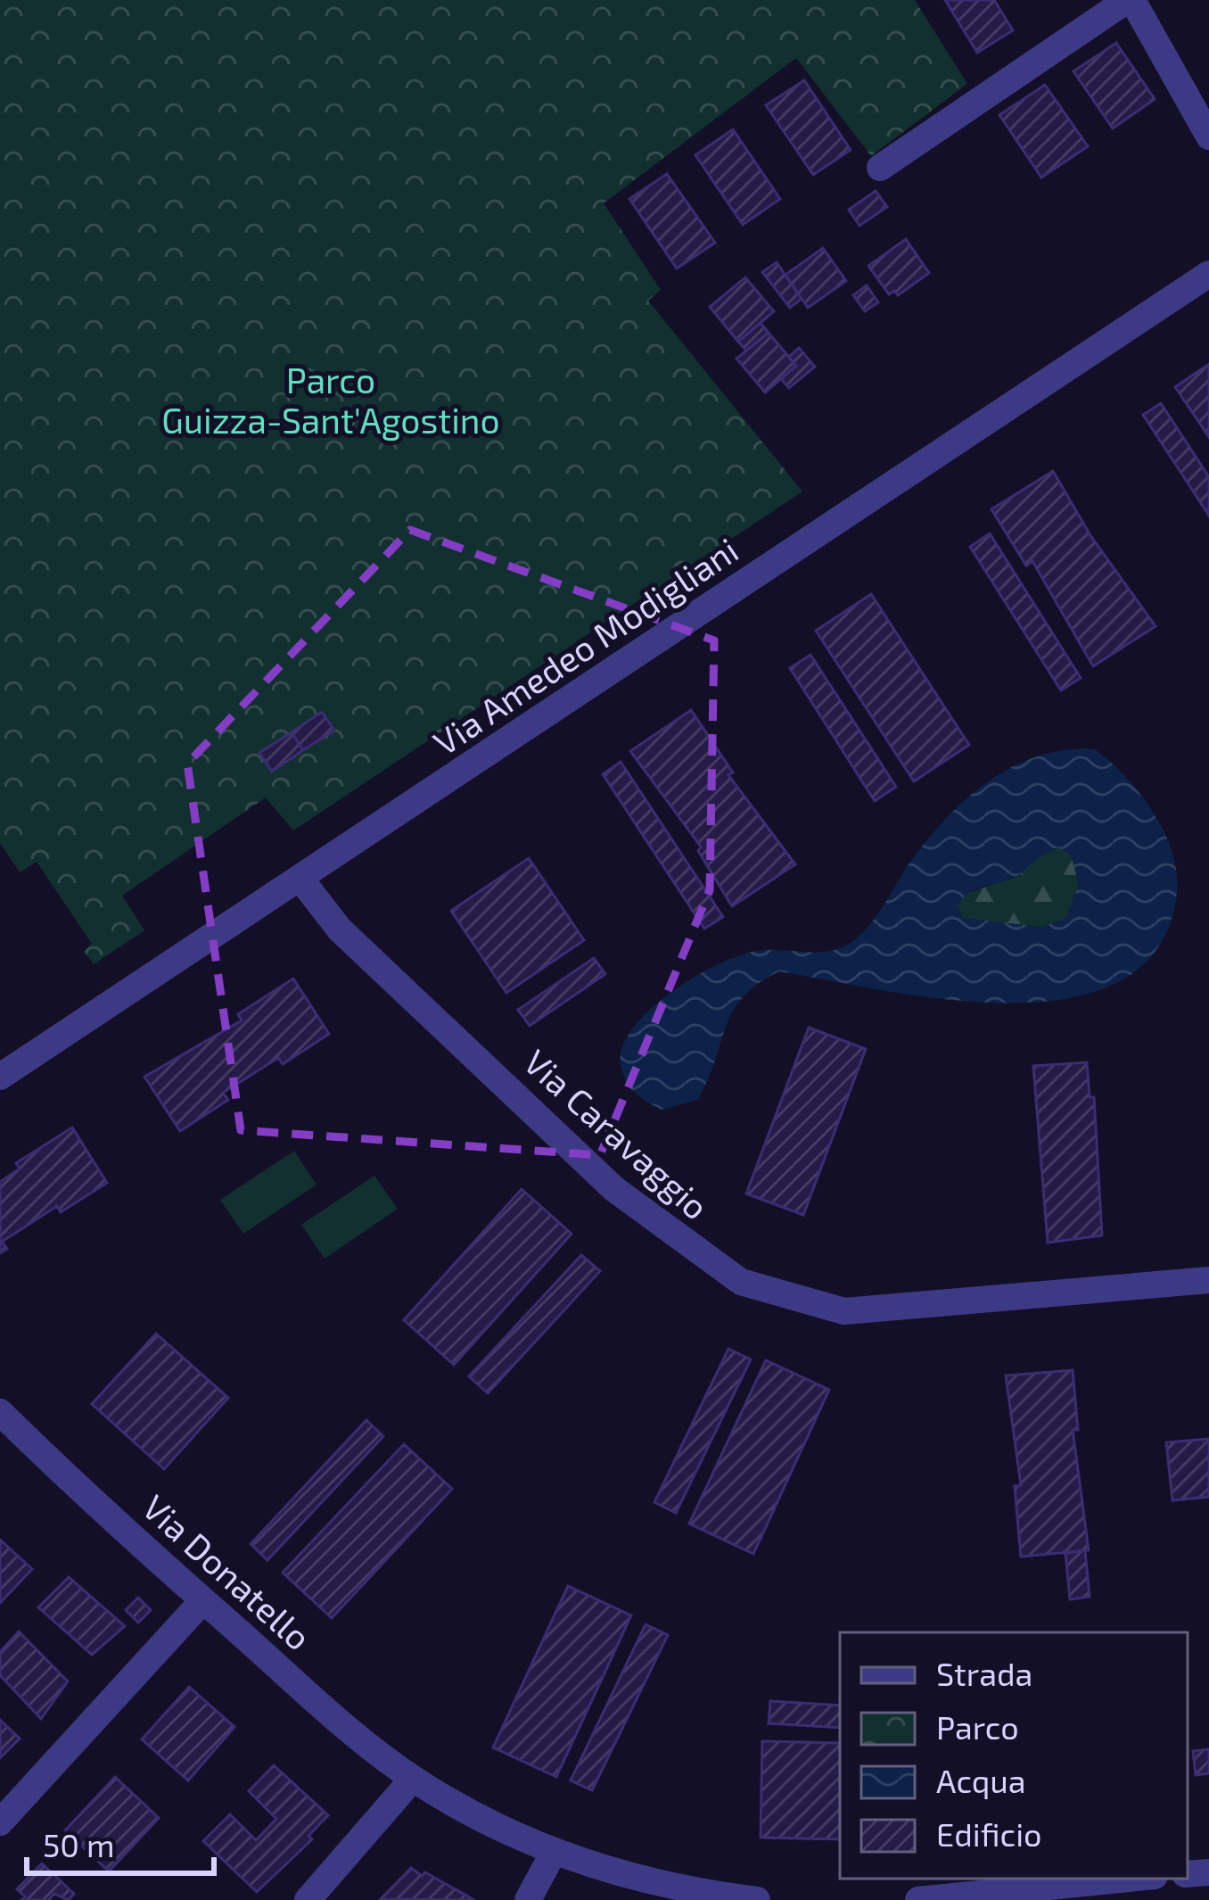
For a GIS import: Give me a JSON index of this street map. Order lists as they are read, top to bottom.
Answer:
{
  "streets": {
    "street": ["Via Amedeo Modigliani", "Via Caravaggio", "Via Donatello"]
  },
  "crossings": [
    ["Via Amedeo Modigliani", "Via Caravaggio"]
  ],
  "parks": ["Parco Guizza-Sant'Agostino"],
  "legend": [
    "Strada",
    "Parco",
    "Acqua",
    "Edificio"
  ],
  "scale_bar": "50 m"
}
